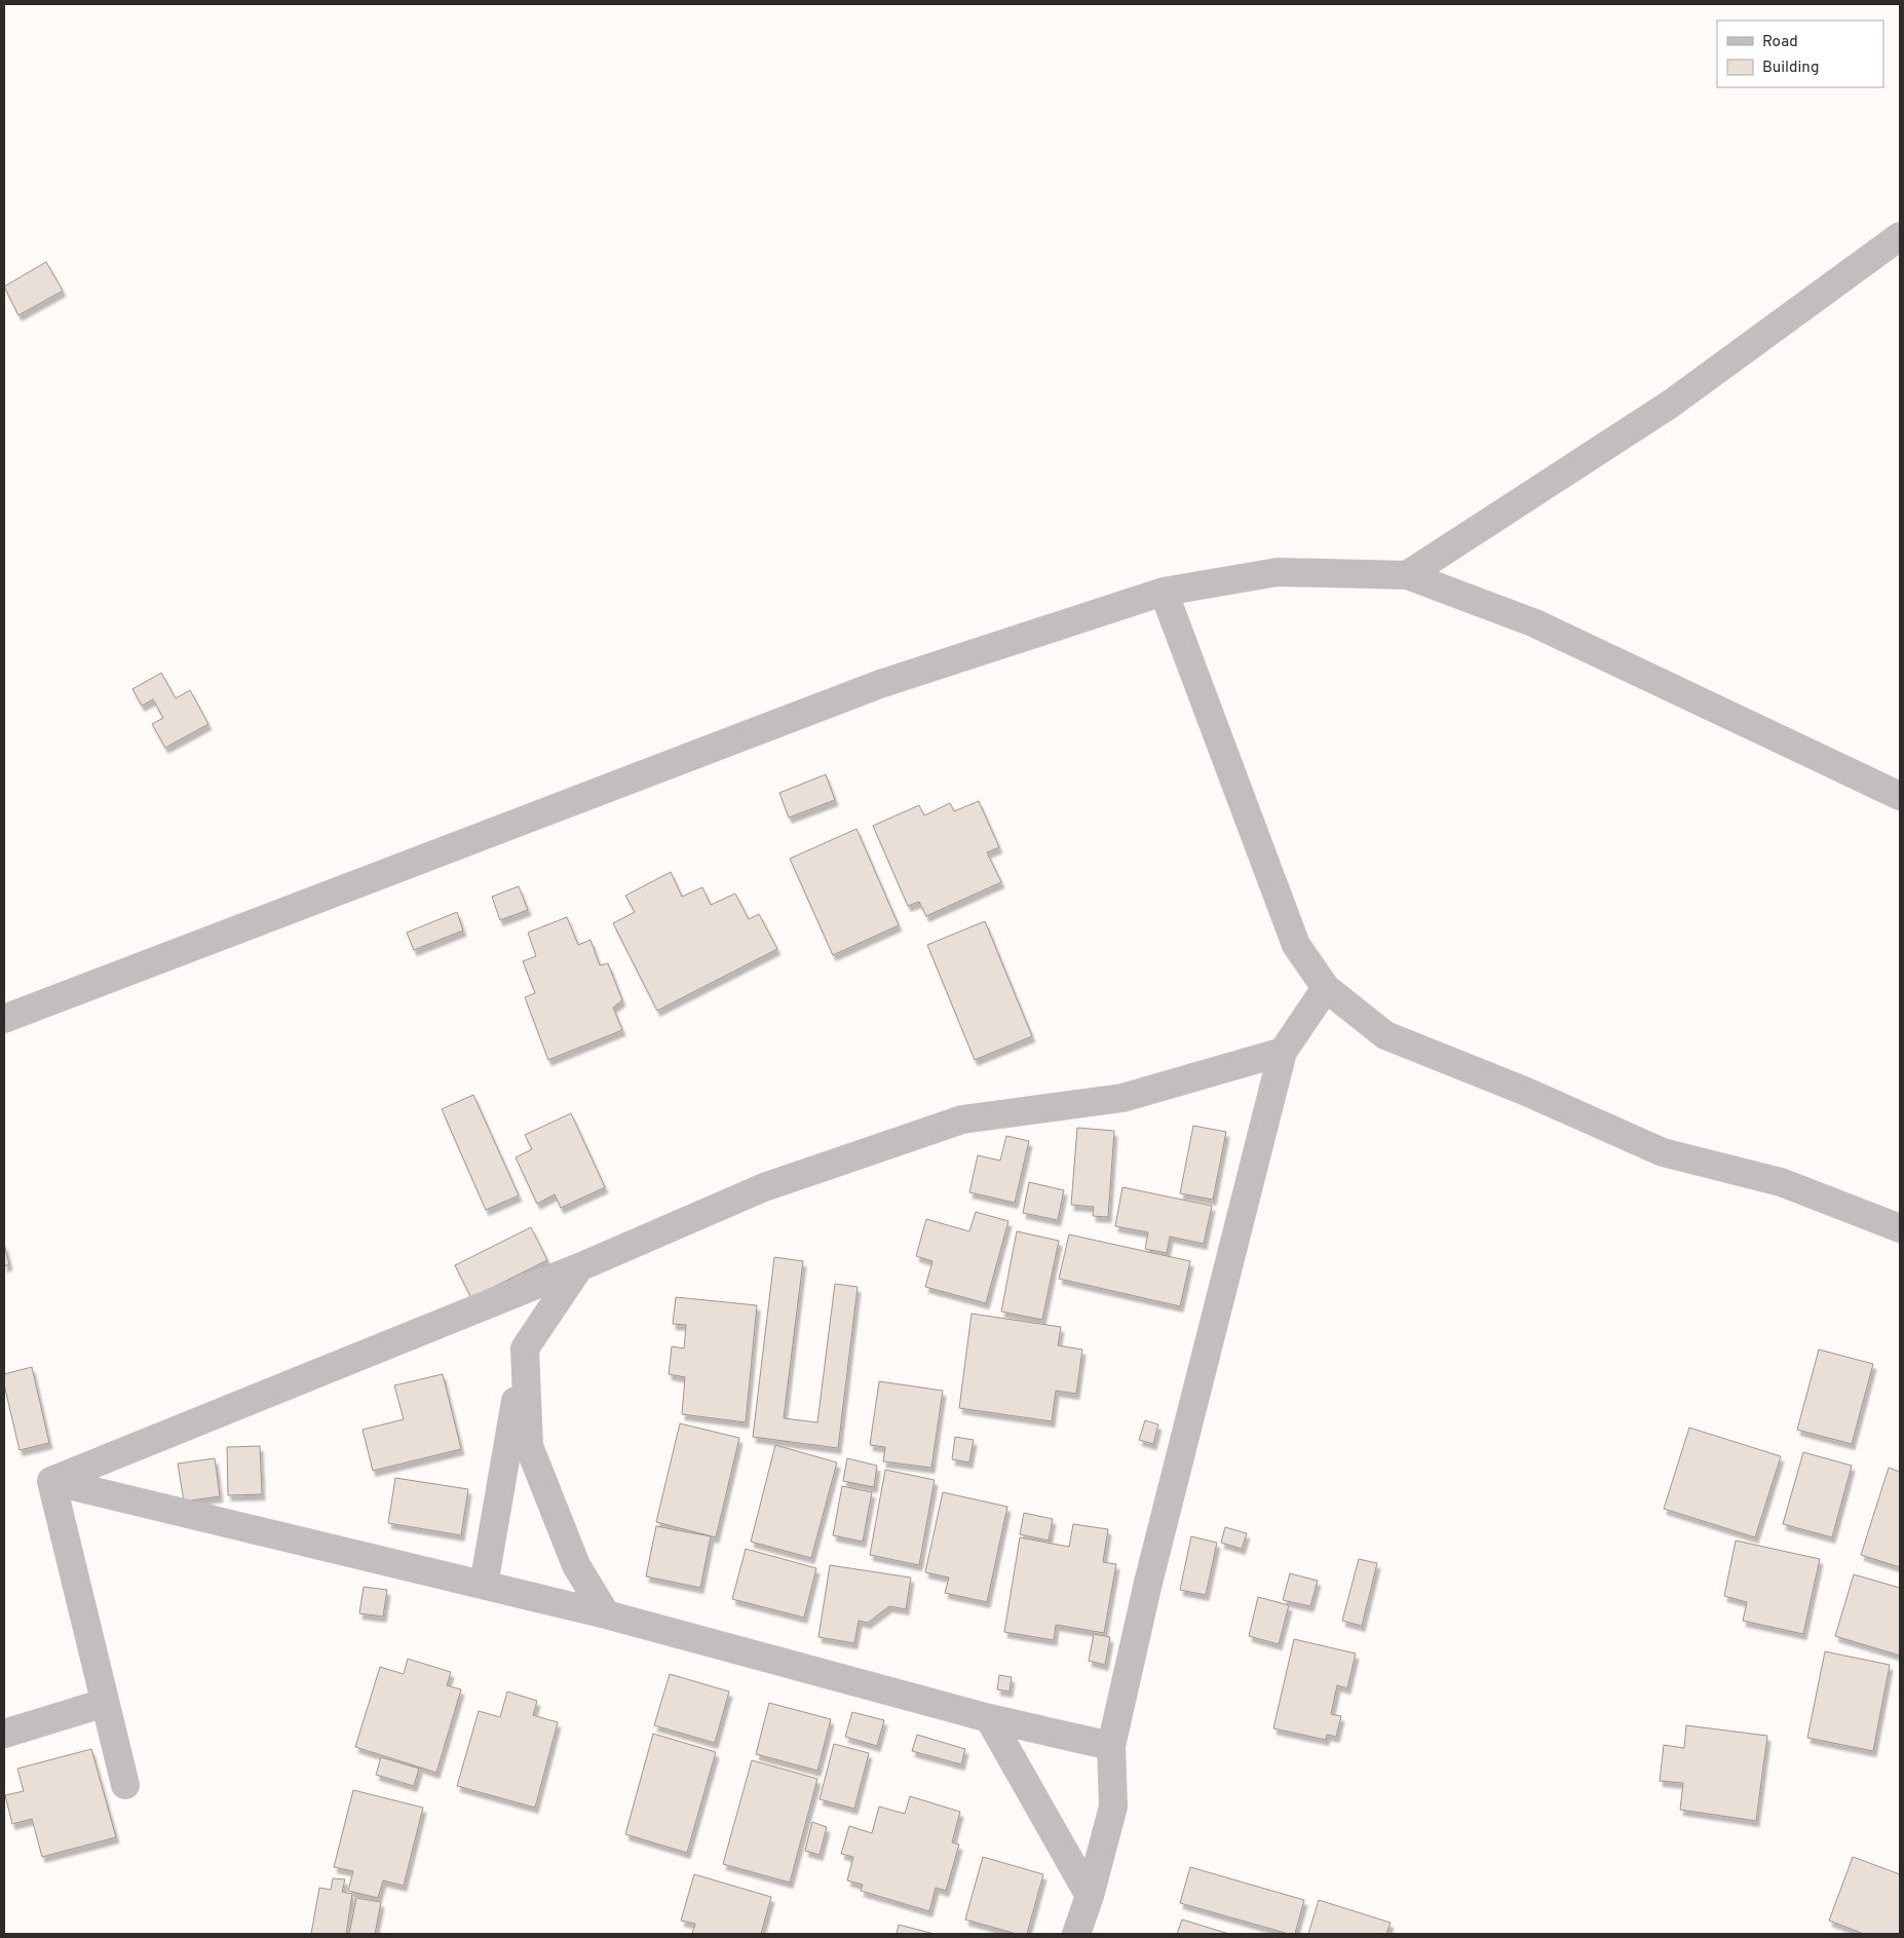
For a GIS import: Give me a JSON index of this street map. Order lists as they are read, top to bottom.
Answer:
{
  "legend": ["Road", "Building"]
}
